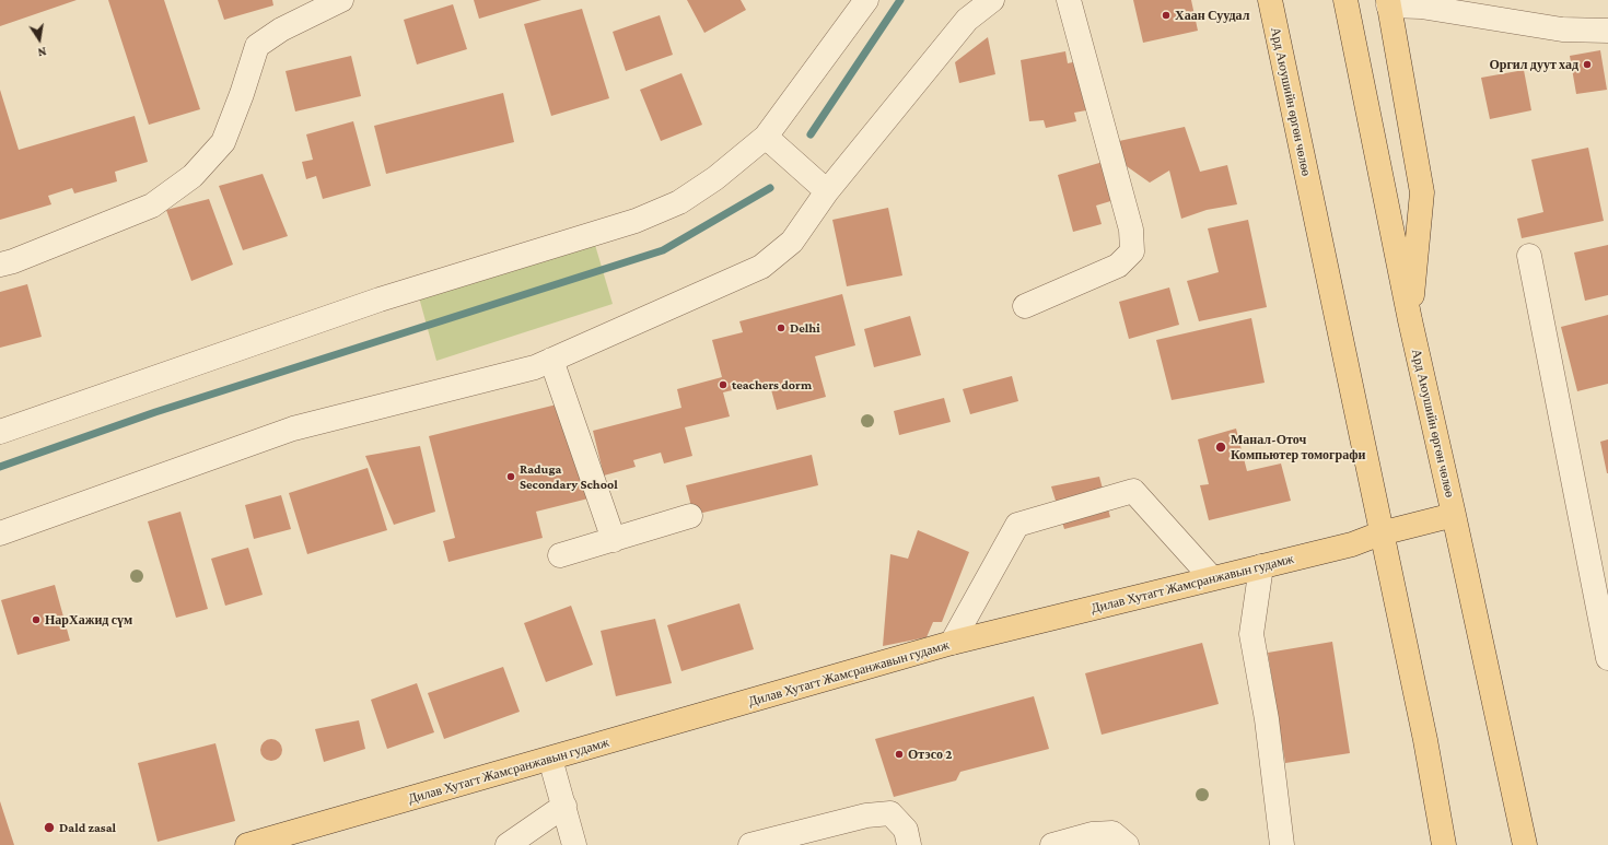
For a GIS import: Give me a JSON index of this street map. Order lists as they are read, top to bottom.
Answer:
{
  "streets": {
    "main road": ["Ард Аюушийн өргөн чөлөө", "Дилав Хутагт Жамсранжавын гудамж"]
  },
  "crossings": [
    ["Ард Аюушийн өргөн чөлөө", "Дилав Хутагт Жамсранжавын гудамж"]
  ],
  "places": [
    "Хаан Суудал",
    "Оргил дуут хад",
    "Delhi",
    "teachers dorm",
    "Манал-Оточ Компьютер томографи",
    "Raduga Secondary School",
    "НарХажид сүм",
    "Отэсо 2",
    "Dald zasal"
  ],
  "north": "bottom"
}
